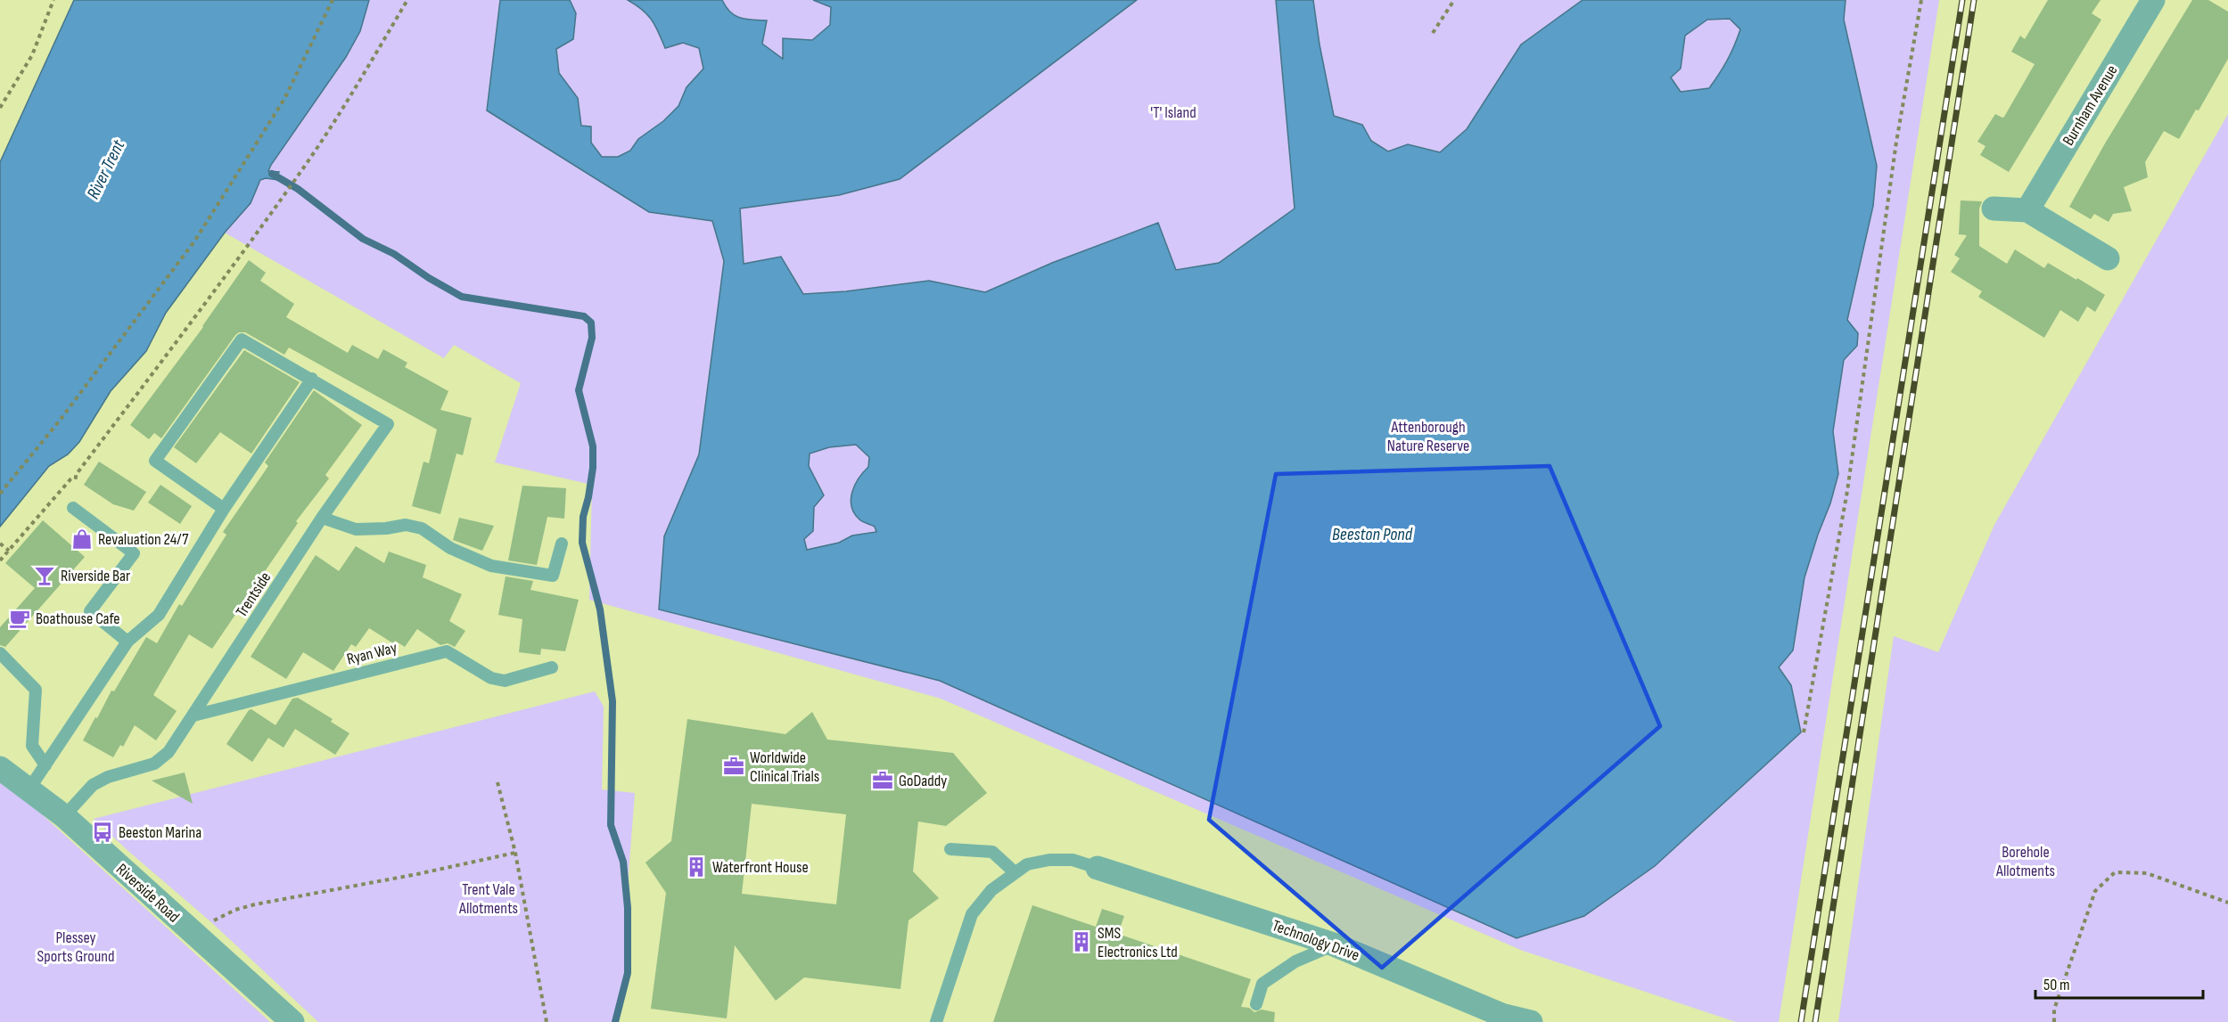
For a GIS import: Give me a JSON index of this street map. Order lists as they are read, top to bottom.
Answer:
{
  "streets": {
    "street": ["Burnham Avenue", "Riverside Road", "Technology Drive"],
    "lane": ["Trentside", "Ryan Way"]
  },
  "crossings": [
    ["Trentside", "Ryan Way"],
    ["Trentside", "Riverside Road"]
  ],
  "water": ["River Trent", "Beeston Pond"],
  "parks": [
    "'T' Island",
    "Attenborough Nature Reserve",
    "Borehole Allotments",
    "Trent Vale Allotments",
    "Plessey Sports Ground"
  ],
  "places": {
    "shop": ["Revaluation 24/7"],
    "bar": ["Riverside Bar"],
    "cafe": ["Boathouse Cafe"],
    "office": ["Worldwide Clinical Trials", "GoDaddy"],
    "bus stop": ["Beeston Marina"],
    "building": ["Waterfront House", "SMS Electronics Ltd"]
  },
  "scale_bar": "50 m"
}
